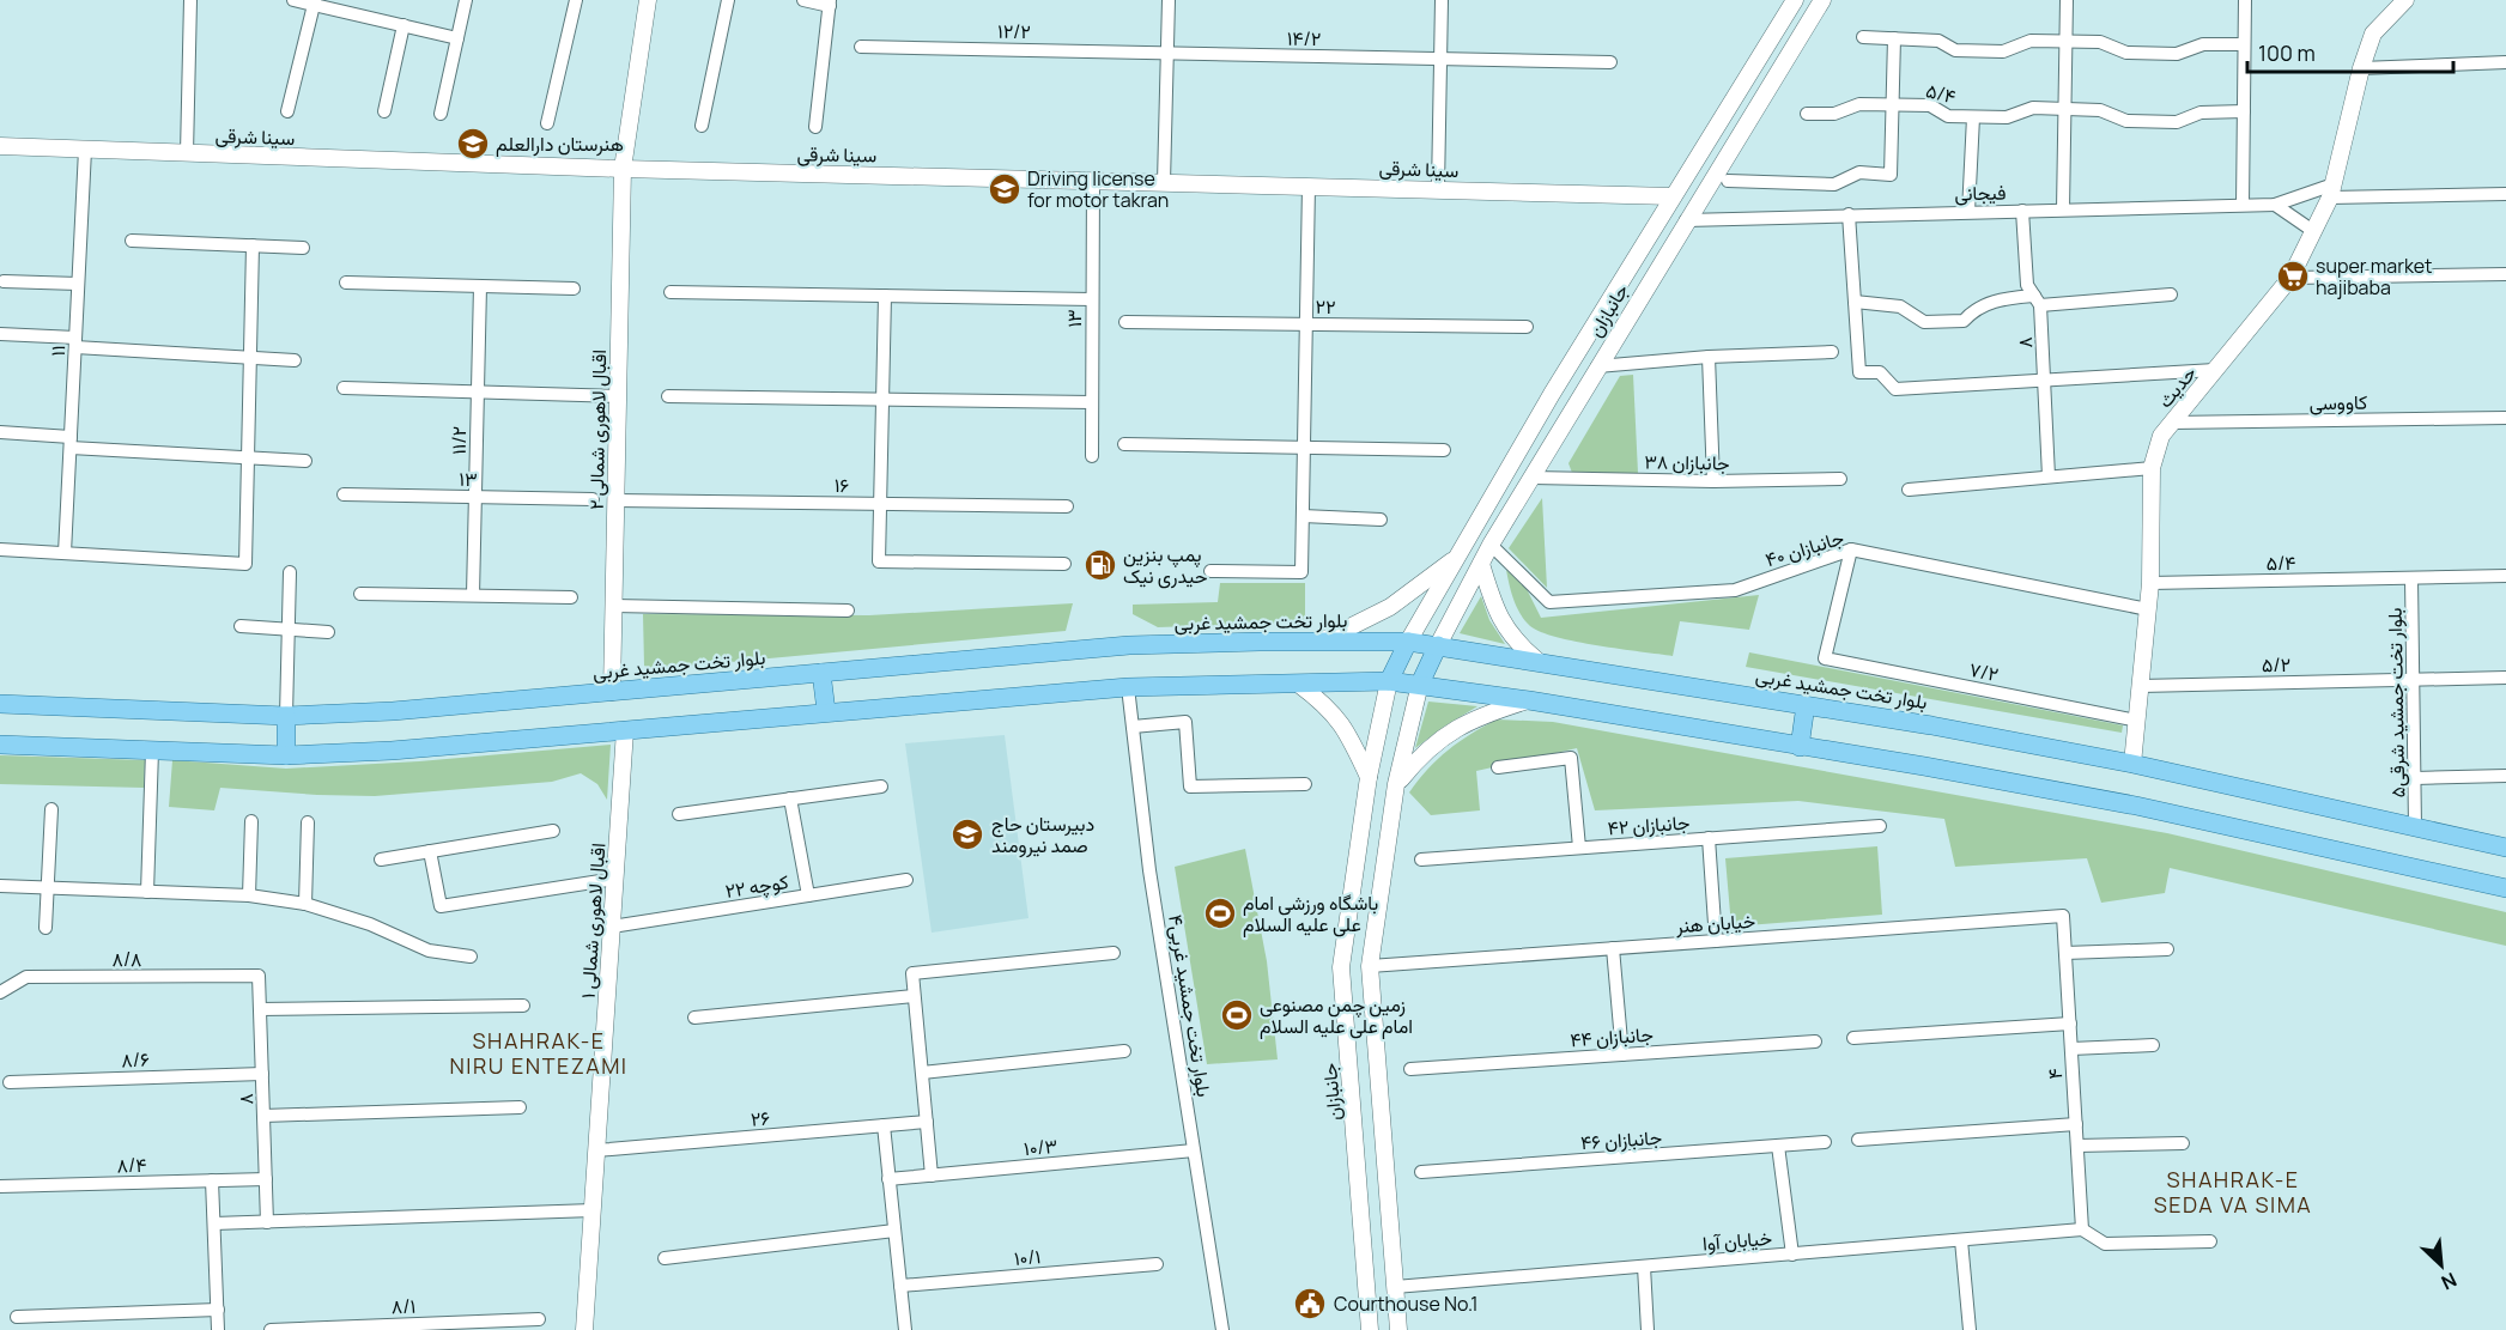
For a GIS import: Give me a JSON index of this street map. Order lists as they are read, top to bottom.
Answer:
{
  "streets": {
    "main road": ["بلوار تخت جمشید غربی"],
    "street": [
      "۱۲/۲",
      "۱۴/۲",
      "۵/۴",
      "سینا شرقی",
      "فیجانی",
      "۲۲",
      "جانبازان",
      "۱۳",
      "۸",
      "۱۱",
      "حدیث",
      "کاووسی",
      "اقبال لاهوری شمالی ۲",
      "۱۱/۲",
      "۳۸ جانبازان",
      "۱۶",
      "۴۰ جانبازان",
      "۵/۲",
      "۷/۲",
      "بلوار تخت جمشید شرقی۵",
      "۴۲ جانبازان",
      "کوچه ۲۲",
      "اقبال لاهوری شمالی ۱",
      "خیابان هنر",
      "۸/۸",
      "بلوار تخت جمشید غربی۴",
      "۴۴ جانبازان",
      "۸/۶",
      "۴",
      "۲۶",
      "۴۶ جانبازان",
      "۱۰/۳",
      "۸/۴",
      "خیابان آوا",
      "۱۰/۱",
      "۸/۱"
    ]
  },
  "crossings": [
    ["۱۲/۲", "۱۴/۲"],
    ["۵/۴", "حدیث"],
    ["۵/۴", "بلوار تخت جمشید شرقی۵"],
    ["سینا شرقی", "جانبازان"],
    ["سینا شرقی", "۱۳"],
    ["سینا شرقی", "۱۱"],
    ["سینا شرقی", "اقبال لاهوری شمالی ۲"],
    ["فیجانی", "جانبازان"],
    ["فیجانی", "۸"],
    ["فیجانی", "حدیث"],
    ["جانبازان", "۳۸ جانبازان"],
    ["جانبازان", "۴۰ جانبازان"],
    ["جانبازان", "بلوار تخت جمشید غربی"],
    ["۱۳", "۱۱/۲"],
    ["۸", "۸/۸"],
    ["۸", "۸/۶"],
    ["۸", "۸/۴"],
    ["حدیث", "کاووسی"],
    ["حدیث", "۴۰ جانبازان"],
    ["حدیث", "بلوار تخت جمشید غربی"],
    ["حدیث", "۵/۲"],
    ["حدیث", "۷/۲"],
    ["اقبال لاهوری شمالی ۲", "۱۶"],
    ["اقبال لاهوری شمالی ۲", "بلوار تخت جمشید غربی"],
    ["۴۰ جانبازان", "۷/۲"],
    ["بلوار تخت جمشید غربی", "بلوار تخت جمشید شرقی۵"],
    ["۵/۲", "بلوار تخت جمشید شرقی۵"],
    ["کوچه ۲۲", "اقبال لاهوری شمالی ۱"],
    ["اقبال لاهوری شمالی ۱", "۲۶"],
    ["خیابان هنر", "۴"],
    ["بلوار تخت جمشید غربی۴", "۱۰/۳"],
    ["۴", "خیابان آوا"]
  ],
  "districts": ["SHAHRAK-E NIRU ENTEZAMI", "SHAHRAK-E SEDA VA SIMA"],
  "places": {
    "school or university": ["هنرستان دارالعلم", "Driving license for motor takran", "دبیرستان حاج صمد نیرومند"],
    "supermarket": ["super market hajibaba"],
    "fuel station": ["پمپ بنزین حیدری نیک"],
    "sports": ["باشگاه ورزشی امام علی علیه السلام", "زمین چمن مصنوعی امام علی علیه السلام"],
    "public building": ["Courthouse No.1"]
  },
  "scale_bar": "100 m",
  "north": "bottom right"
}
